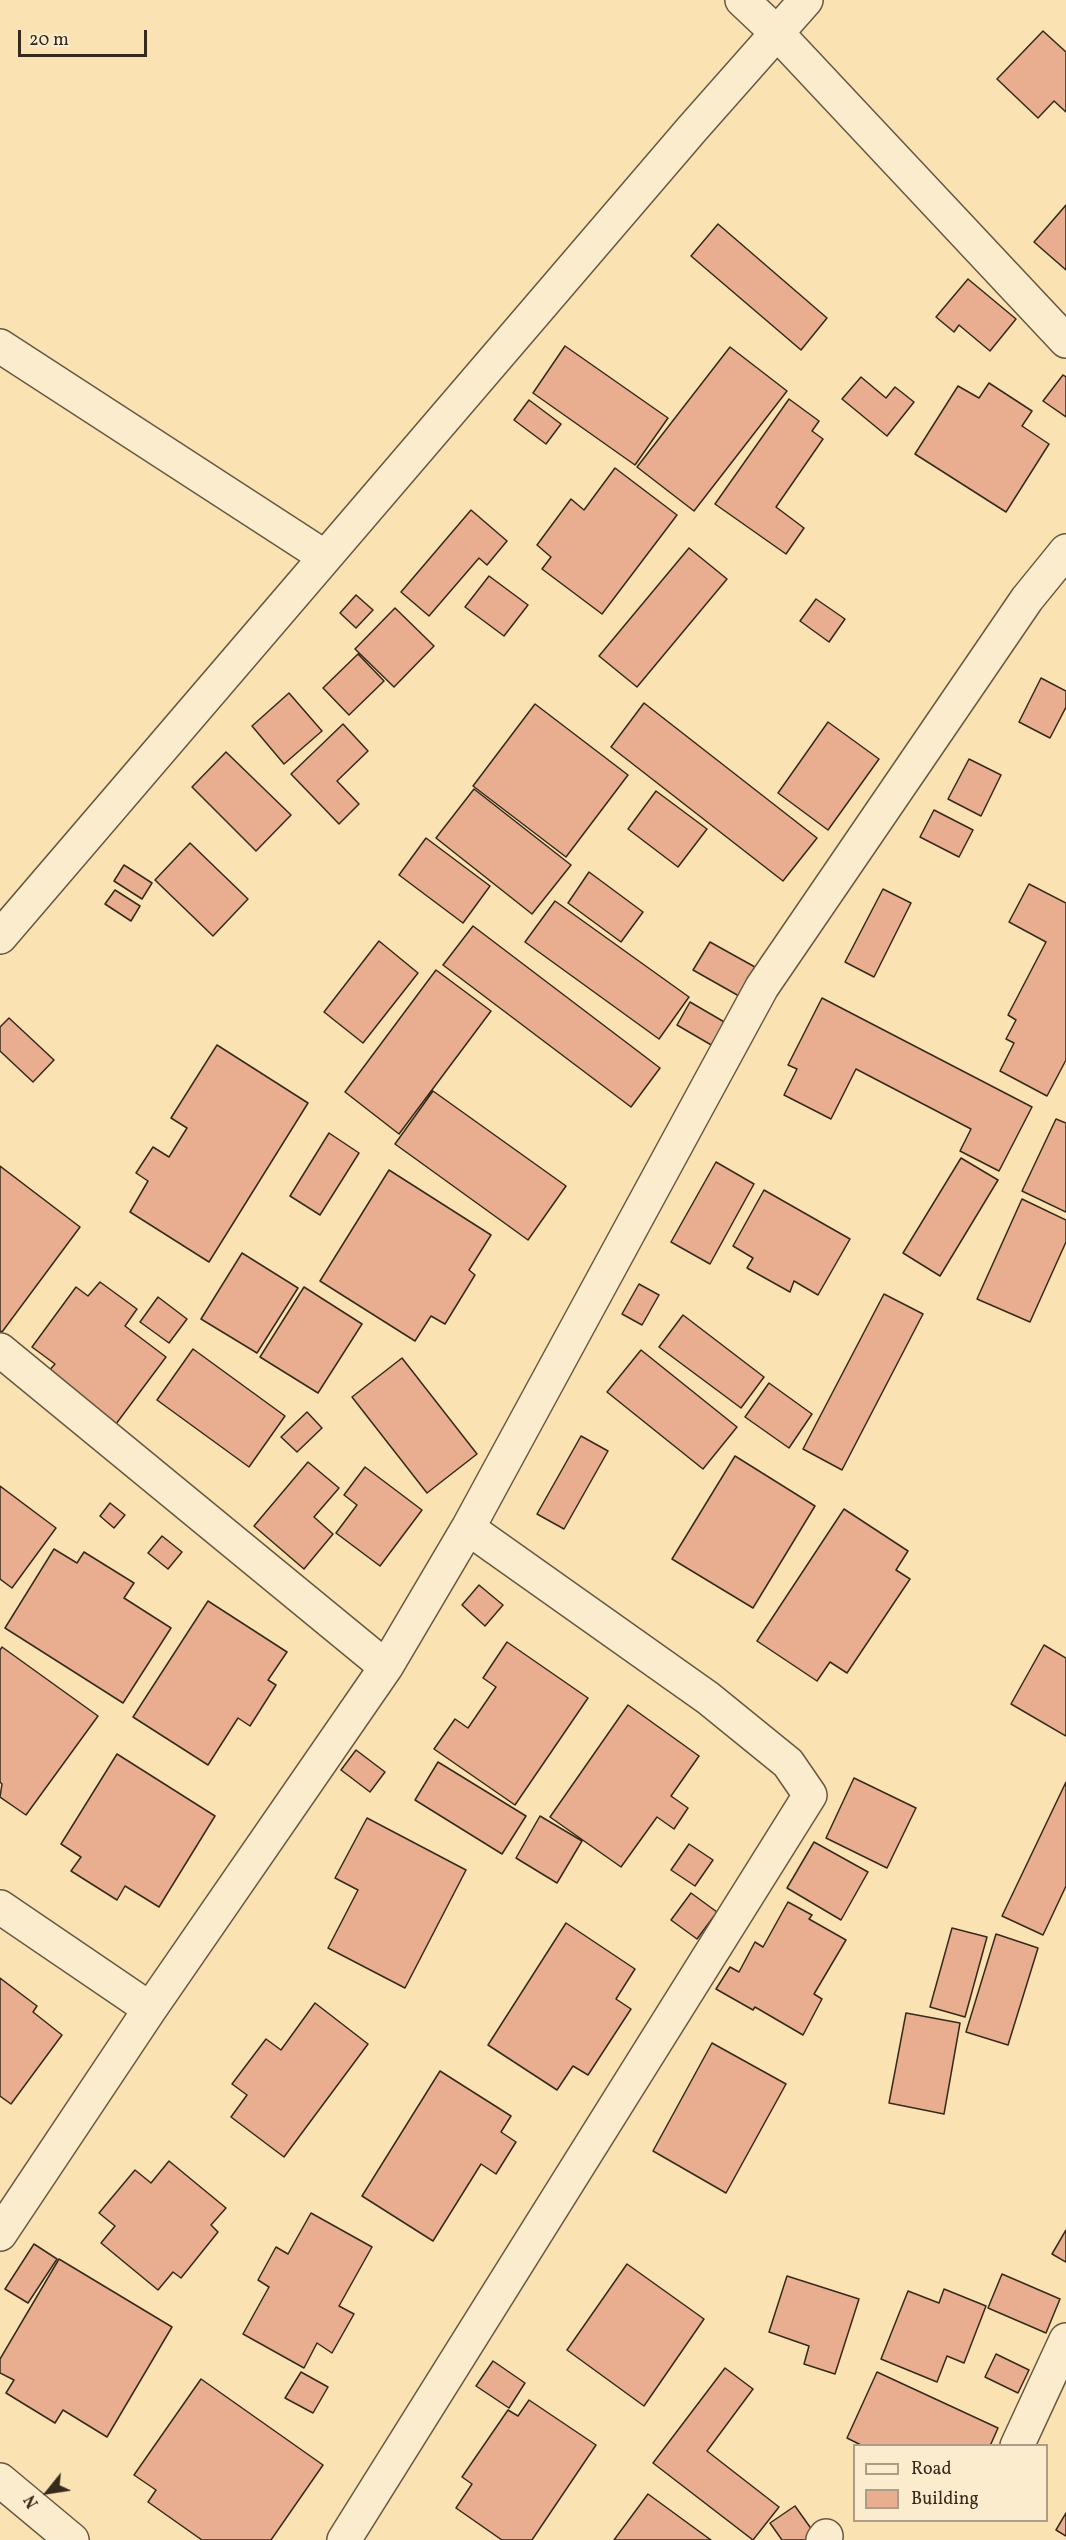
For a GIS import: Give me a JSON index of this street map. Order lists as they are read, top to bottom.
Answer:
{
  "legend": ["Road", "Building"],
  "scale_bar": "20 m",
  "north": "bottom left"
}
